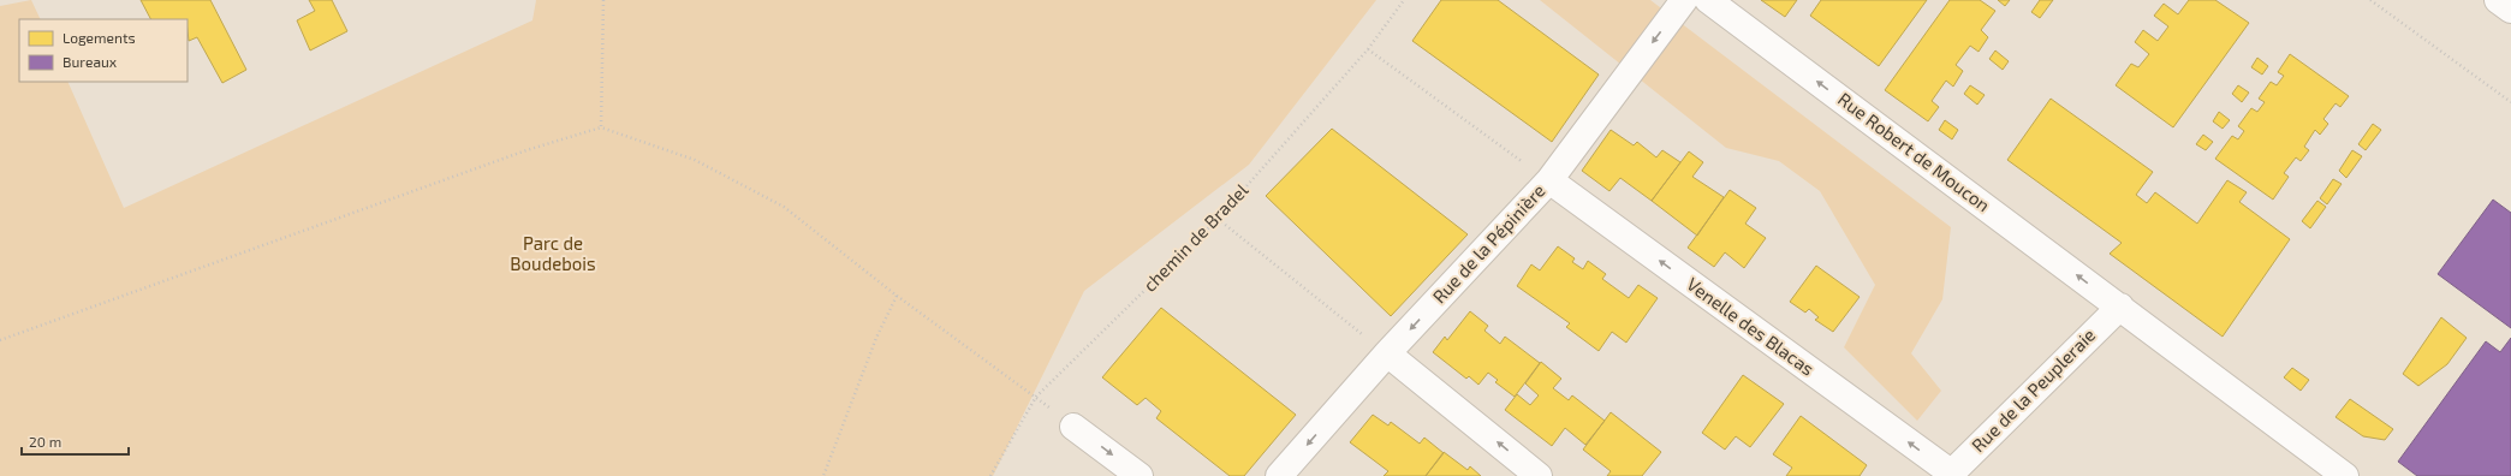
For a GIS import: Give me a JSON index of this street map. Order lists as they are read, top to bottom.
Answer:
{
  "streets": {
    "street": [
      "Rue Robert de Moucon",
      "Rue de la Pépinière",
      "Venelle des Blacas",
      "Rue de la Peupleraie"
    ],
    "path": ["chemin de Bradel"]
  },
  "crossings": [
    ["Rue Robert de Moucon", "Rue de la Peupleraie"],
    ["Rue de la Pépinière", "Venelle des Blacas"],
    ["Venelle des Blacas", "Rue de la Peupleraie"]
  ],
  "one_way": ["Rue Robert de Moucon", "Rue de la Pépinière", "Venelle des Blacas"],
  "parks": ["Parc de Boudebois"],
  "legend": ["Logements", "Bureaux"],
  "scale_bar": "20 m"
}
